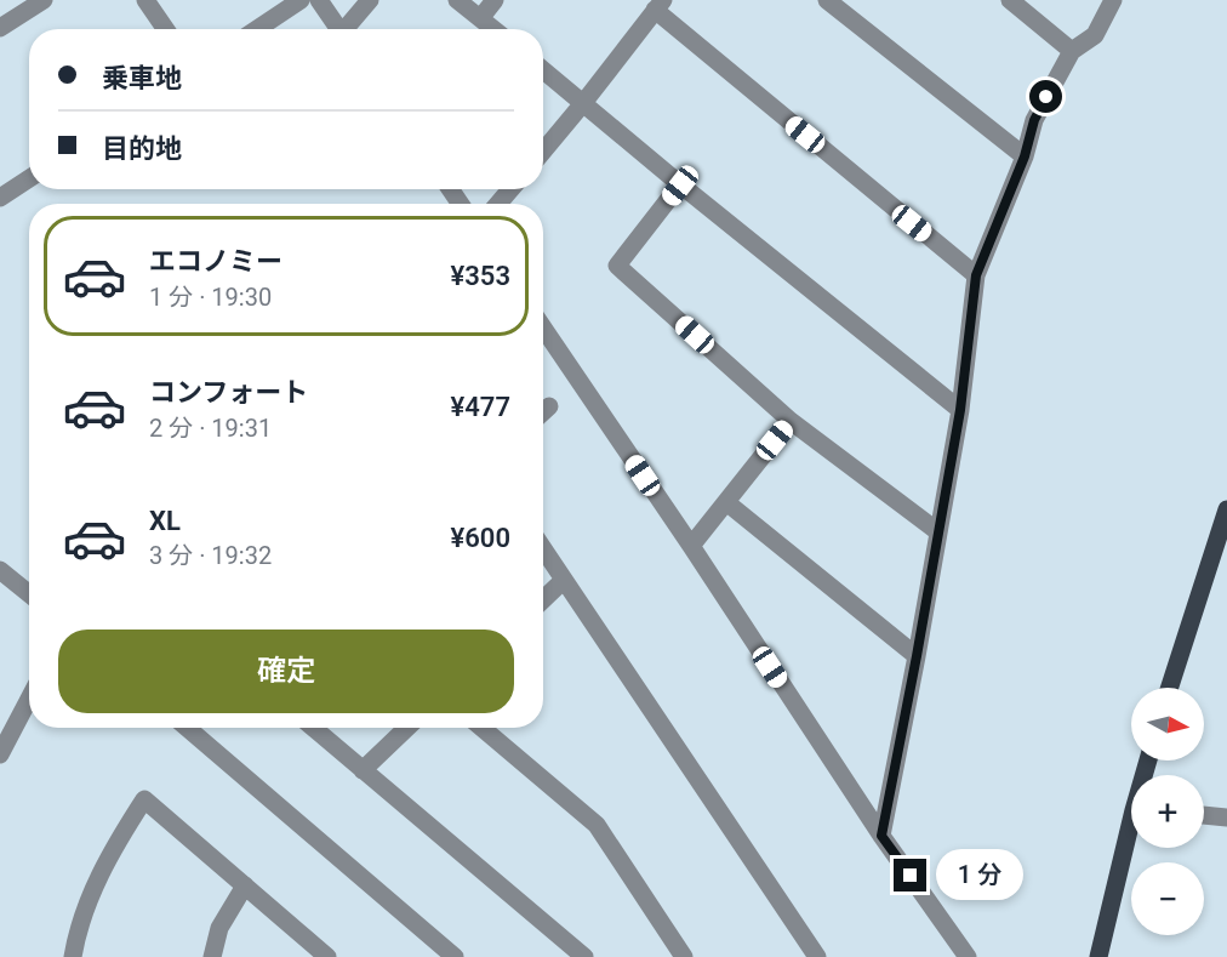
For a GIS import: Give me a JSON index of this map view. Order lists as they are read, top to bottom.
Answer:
{
  "north": "right",
  "page": {
    "banner": ["乗車地", "目的地"],
    "list": [
      {
        "name": "エコノミー",
        "note": "1 分 · 19:30",
        "value": "¥353"
      },
      {
        "name": "コンフォート",
        "note": "2 分 · 19:31",
        "value": "¥477"
      },
      {
        "name": "XL",
        "note": "3 分 · 19:32",
        "value": "¥600"
      }
    ],
    "buttons": "確定",
    "map_buttons": ["+", "−"],
    "bubble": "1 分"
  }
}
